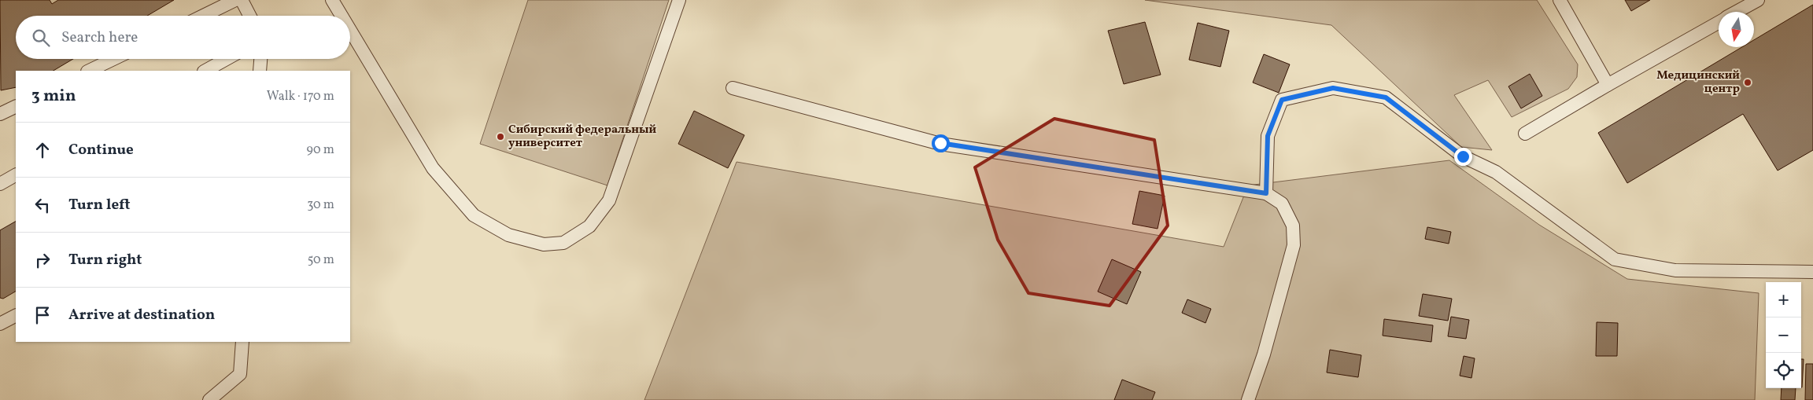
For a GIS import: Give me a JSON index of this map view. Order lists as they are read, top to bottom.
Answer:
{
  "places": ["Медицинский центр", "Сибирский федеральный университет"],
  "north": "bottom",
  "page": {
    "search": "Search here",
    "heading": ["3 min", "Walk · 170 m"],
    "list": [
      ["Continue", "90 m"],
      ["Turn left", "30 m"],
      ["Turn right", "50 m"],
      "Arrive at destination"
    ],
    "map_buttons": ["+", "−"]
  }
}
